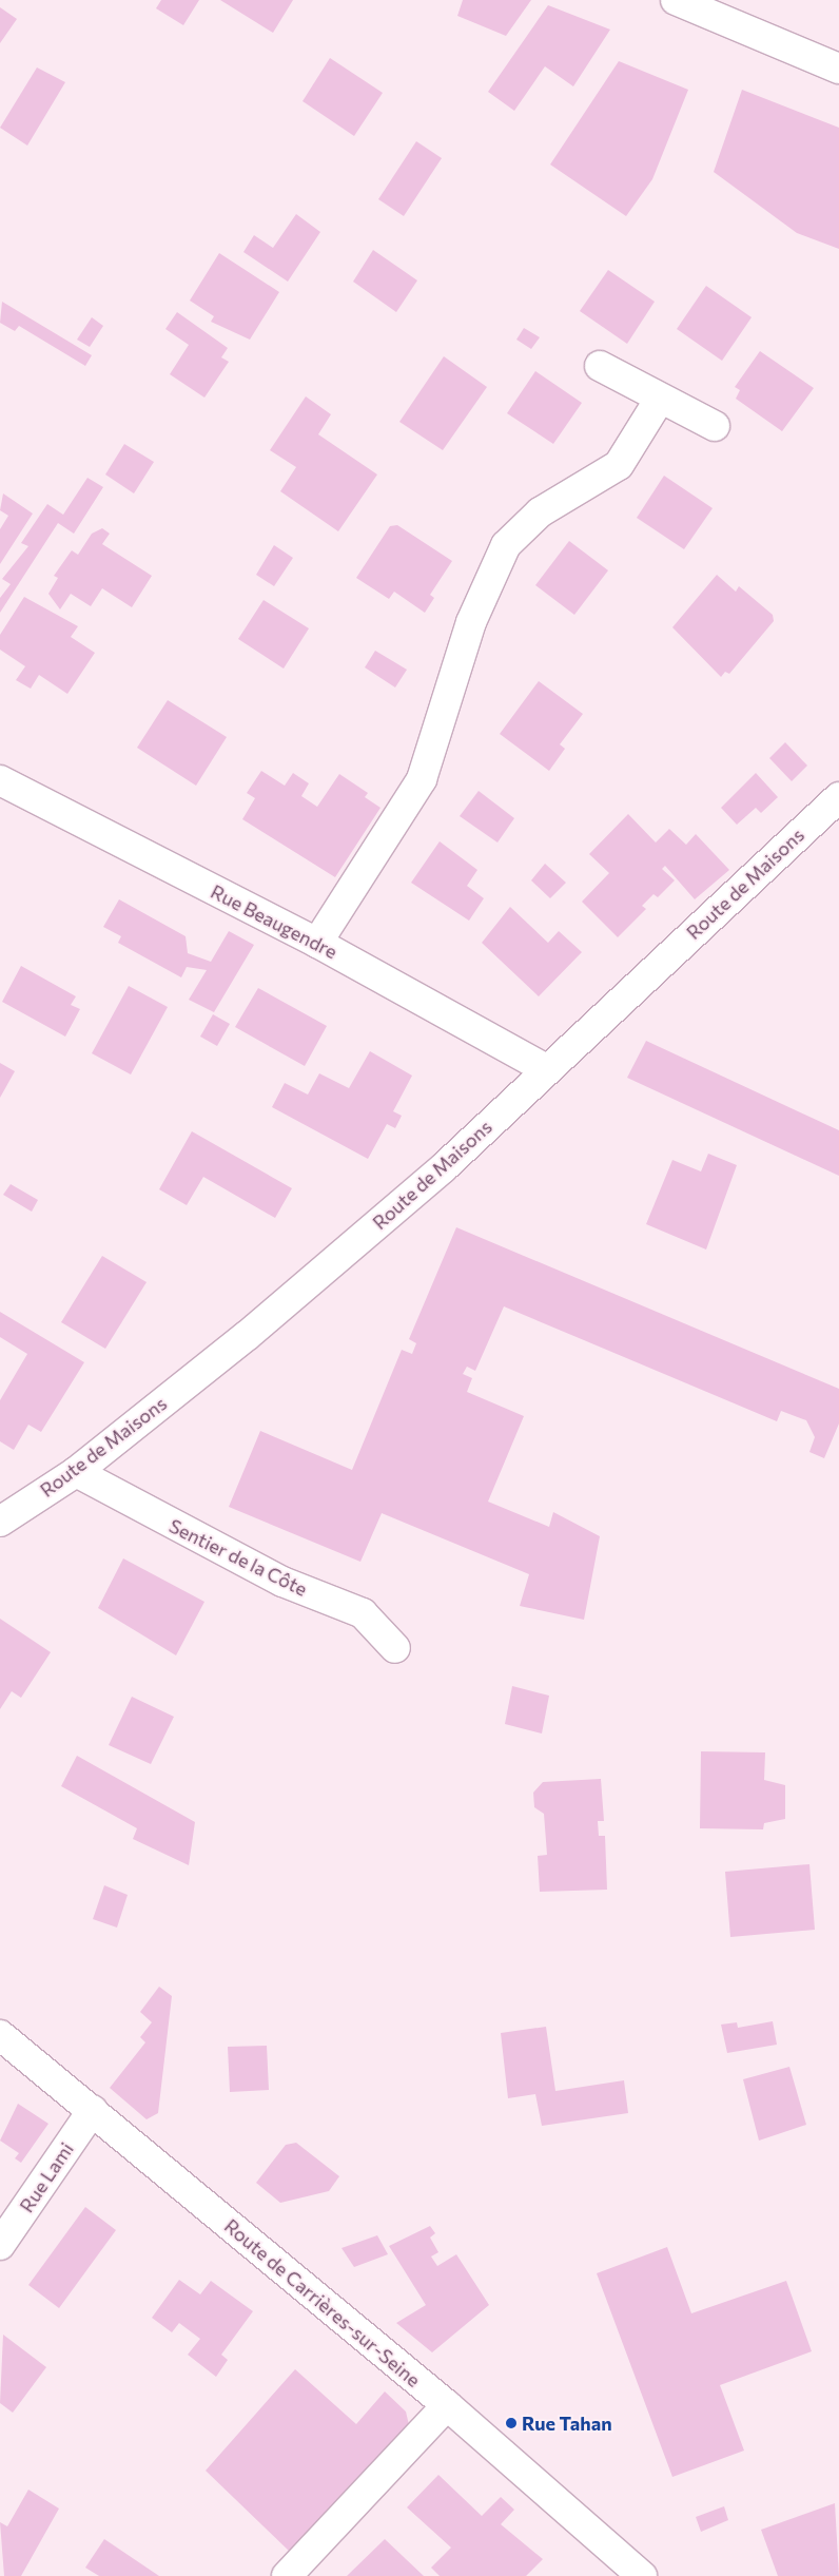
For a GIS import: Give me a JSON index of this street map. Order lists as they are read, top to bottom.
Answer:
{
  "streets": {
    "street": [
      "Route de Maisons",
      "Rue Beaugendre",
      "Sentier de la Côte",
      "Rue Lami",
      "Route de Carrières-sur-Seine"
    ]
  },
  "crossings": [
    ["Route de Maisons", "Rue Beaugendre"],
    ["Route de Maisons", "Sentier de la Côte"],
    ["Rue Lami", "Route de Carrières-sur-Seine"]
  ],
  "places": ["Rue Tahan"]
}
